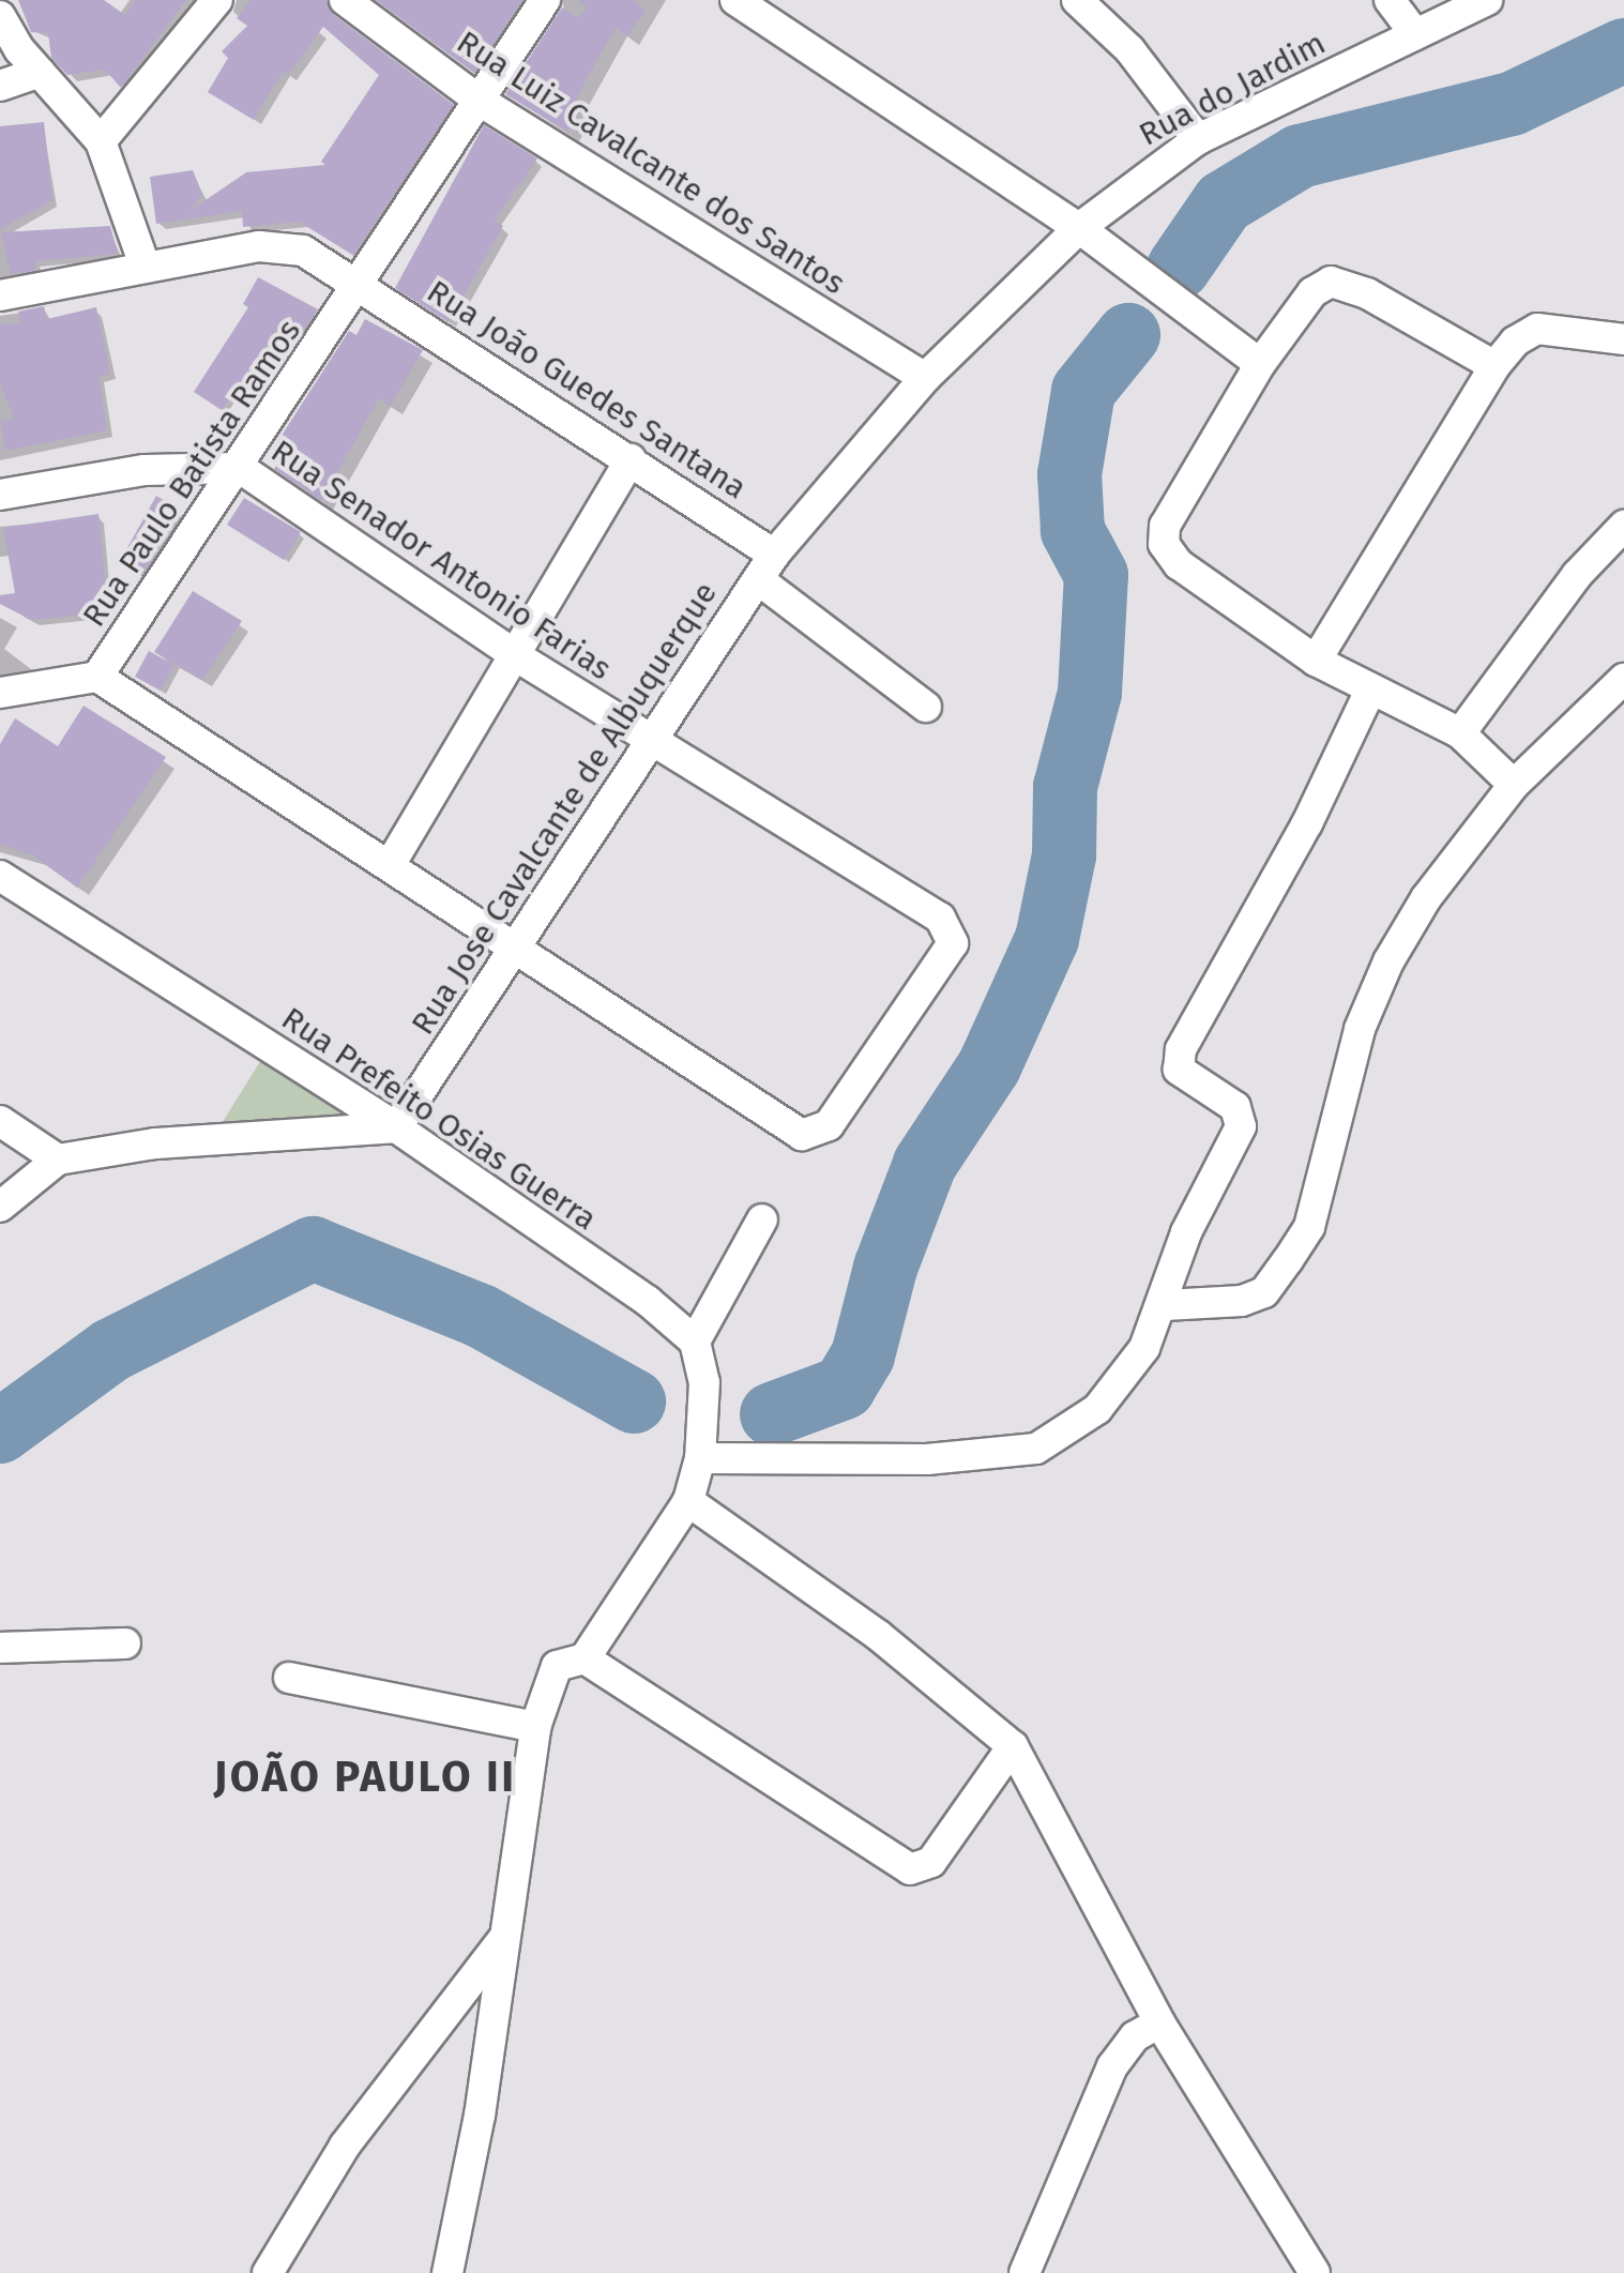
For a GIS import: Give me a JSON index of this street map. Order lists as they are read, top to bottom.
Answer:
{
  "streets": {
    "street": [
      "Rua do Jardim",
      "Rua Luiz Cavalcante dos Santos",
      "Rua João Guedes Santana",
      "Rua Paulo Batista Ramos",
      "Rua Senador Antonio Farias",
      "Rua Jose Cavalcante de Albuquerque",
      "Rua Prefeito Osias Guerra"
    ]
  },
  "crossings": [
    ["Rua do Jardim", "Rua Jose Cavalcante de Albuquerque"],
    ["Rua Luiz Cavalcante dos Santos", "Rua Paulo Batista Ramos"],
    ["Rua Luiz Cavalcante dos Santos", "Rua Jose Cavalcante de Albuquerque"],
    ["Rua João Guedes Santana", "Rua Paulo Batista Ramos"],
    ["Rua João Guedes Santana", "Rua Jose Cavalcante de Albuquerque"],
    ["Rua Paulo Batista Ramos", "Rua Senador Antonio Farias"],
    ["Rua Paulo Batista Ramos", "Rua Jose Cavalcante de Albuquerque"],
    ["Rua Senador Antonio Farias", "Rua Jose Cavalcante de Albuquerque"],
    ["Rua Jose Cavalcante de Albuquerque", "Rua Prefeito Osias Guerra"]
  ],
  "districts": ["JOÃO PAULO II"]
}
